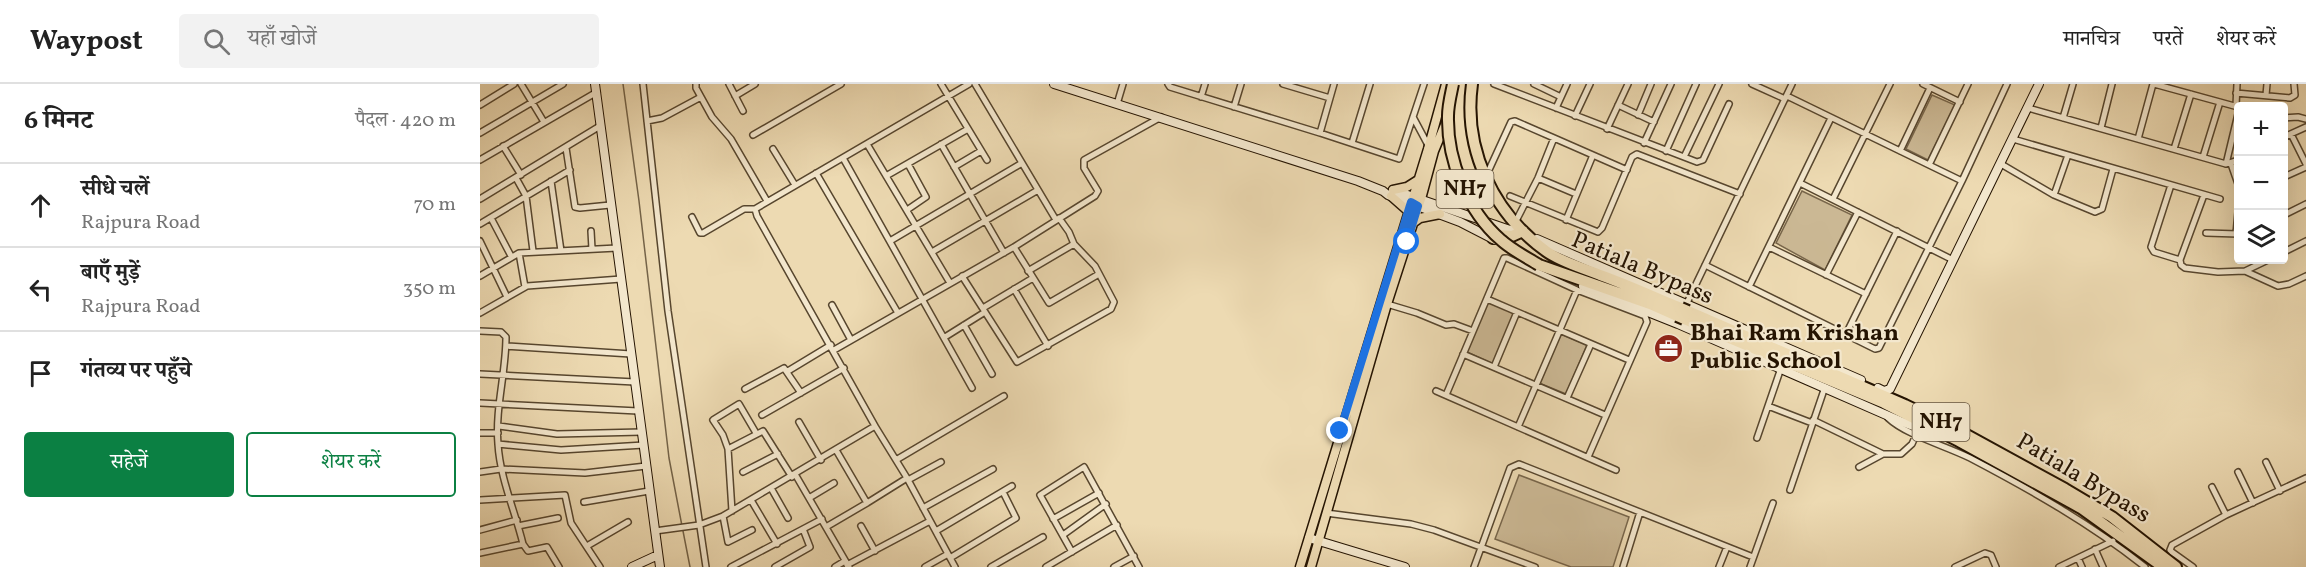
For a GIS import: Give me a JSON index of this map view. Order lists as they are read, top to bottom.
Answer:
{
  "streets": {
    "highway": ["NH7", "Patiala Bypass"]
  },
  "crossings": [
    ["NH7", "Patiala Bypass"]
  ],
  "places": {
    "office": ["Bhai Ram Krishan Public School"]
  },
  "page": {
    "header": "Waypost",
    "search": "यहाँ खोजें",
    "nav": ["मानचित्र", "परतें", "शेयर करें"],
    "heading": ["6 मिनट", "पैदल · 420 m"],
    "map_buttons": ["+", "−"],
    "list": [
      ["सीधे चलें", "Rajpura Road", "70 m"],
      ["बाएँ मुड़ें", "Rajpura Road", "350 m"],
      "गंतव्य पर पहुँचे"
    ],
    "buttons": ["सहेजें", "शेयर करें"]
  }
}
